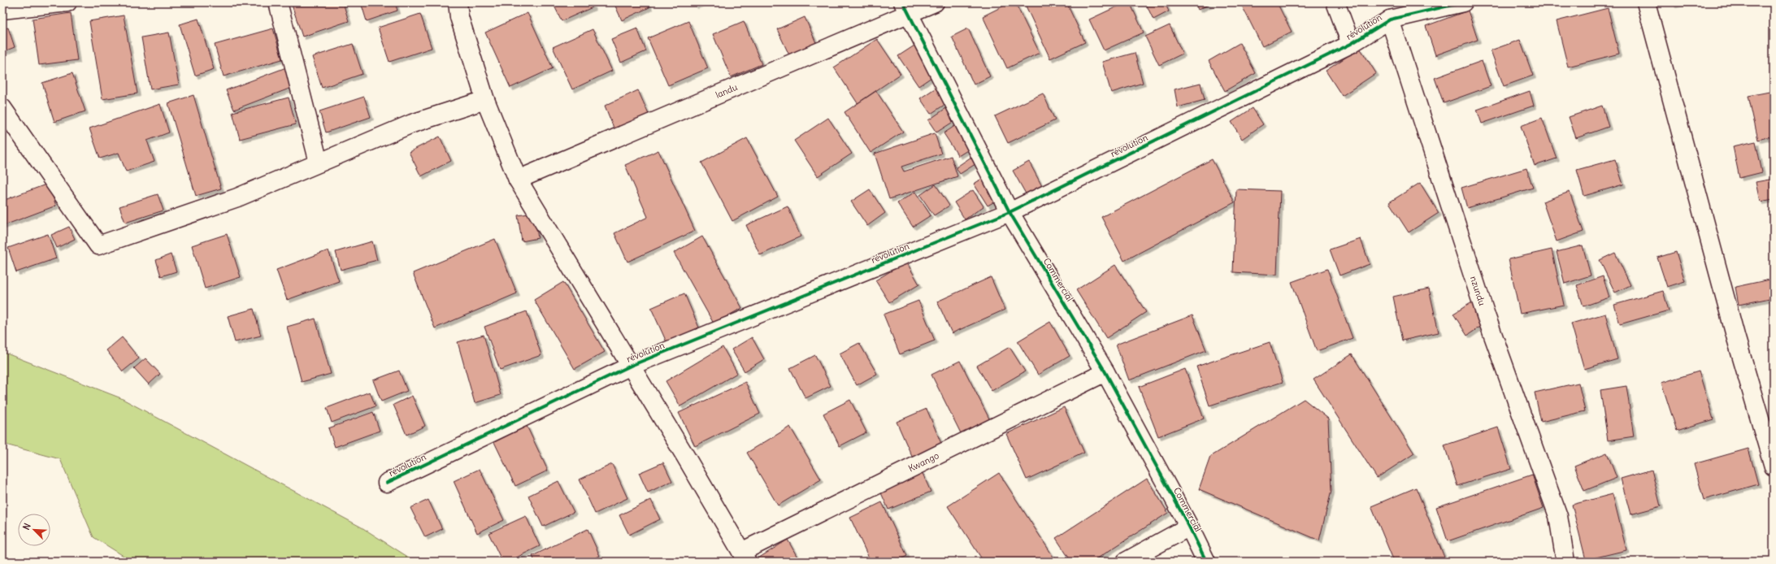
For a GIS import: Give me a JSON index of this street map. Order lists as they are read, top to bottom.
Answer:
{
  "streets": {
    "street": [
      "révolution",
      "landu",
      "Commercial",
      "nzundu",
      "Kwango"
    ]
  },
  "crossings": [
    ["révolution", "Commercial"],
    ["révolution", "nzundu"],
    ["landu", "Commercial"],
    ["Commercial", "Kwango"]
  ],
  "north": "top left"
}
